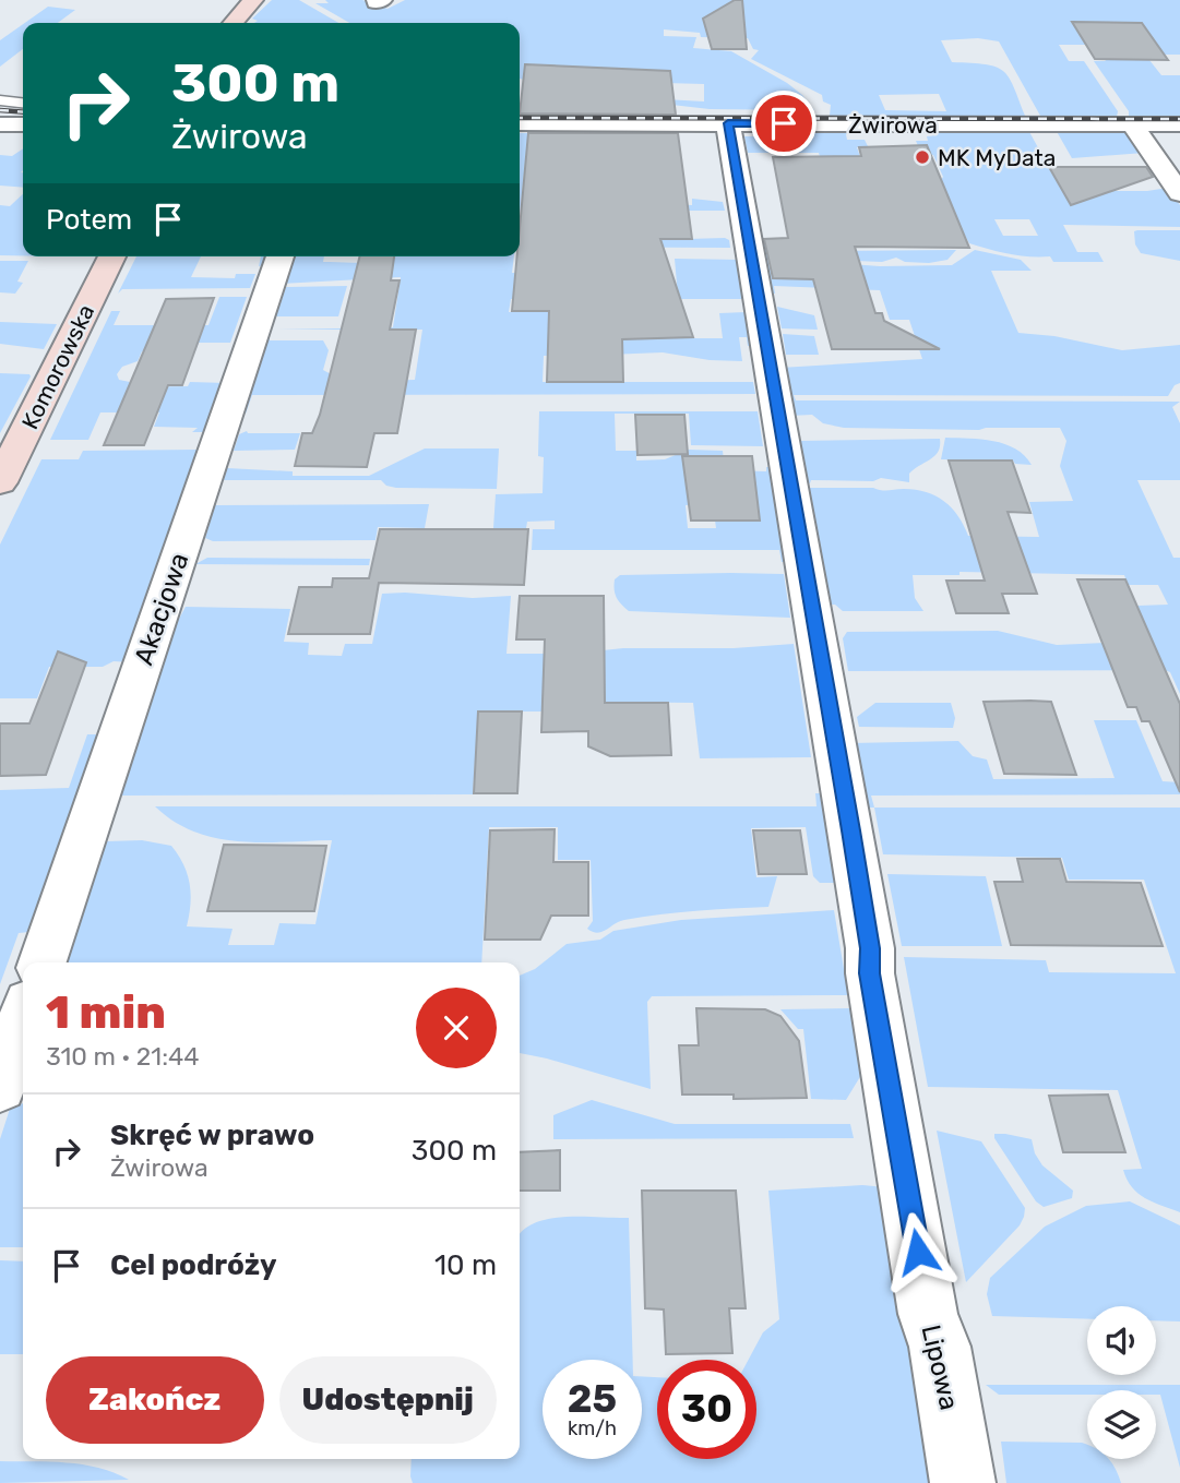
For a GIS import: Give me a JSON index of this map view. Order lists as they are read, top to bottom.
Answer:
{
  "streets": {
    "street": [
      "Żwirowa",
      "Komorowska",
      "Akacjowa",
      "Lipowa"
    ]
  },
  "crossings": [
    ["Żwirowa", "Lipowa"]
  ],
  "places": ["MK MyData"],
  "page": {
    "turn": ["300 m", "Żwirowa"],
    "then": "Potem",
    "heading": ["1 min", "310 m · 21:44"],
    "list": [
      {
        "name": "Skręć w prawo",
        "note": "Żwirowa",
        "value": "300 m"
      },
      {
        "name": "Cel podróży",
        "value": "10 m"
      }
    ],
    "buttons": ["Zakończ", "Udostępnij"],
    "speed": "25 km/h",
    "limit": "30"
  }
}
